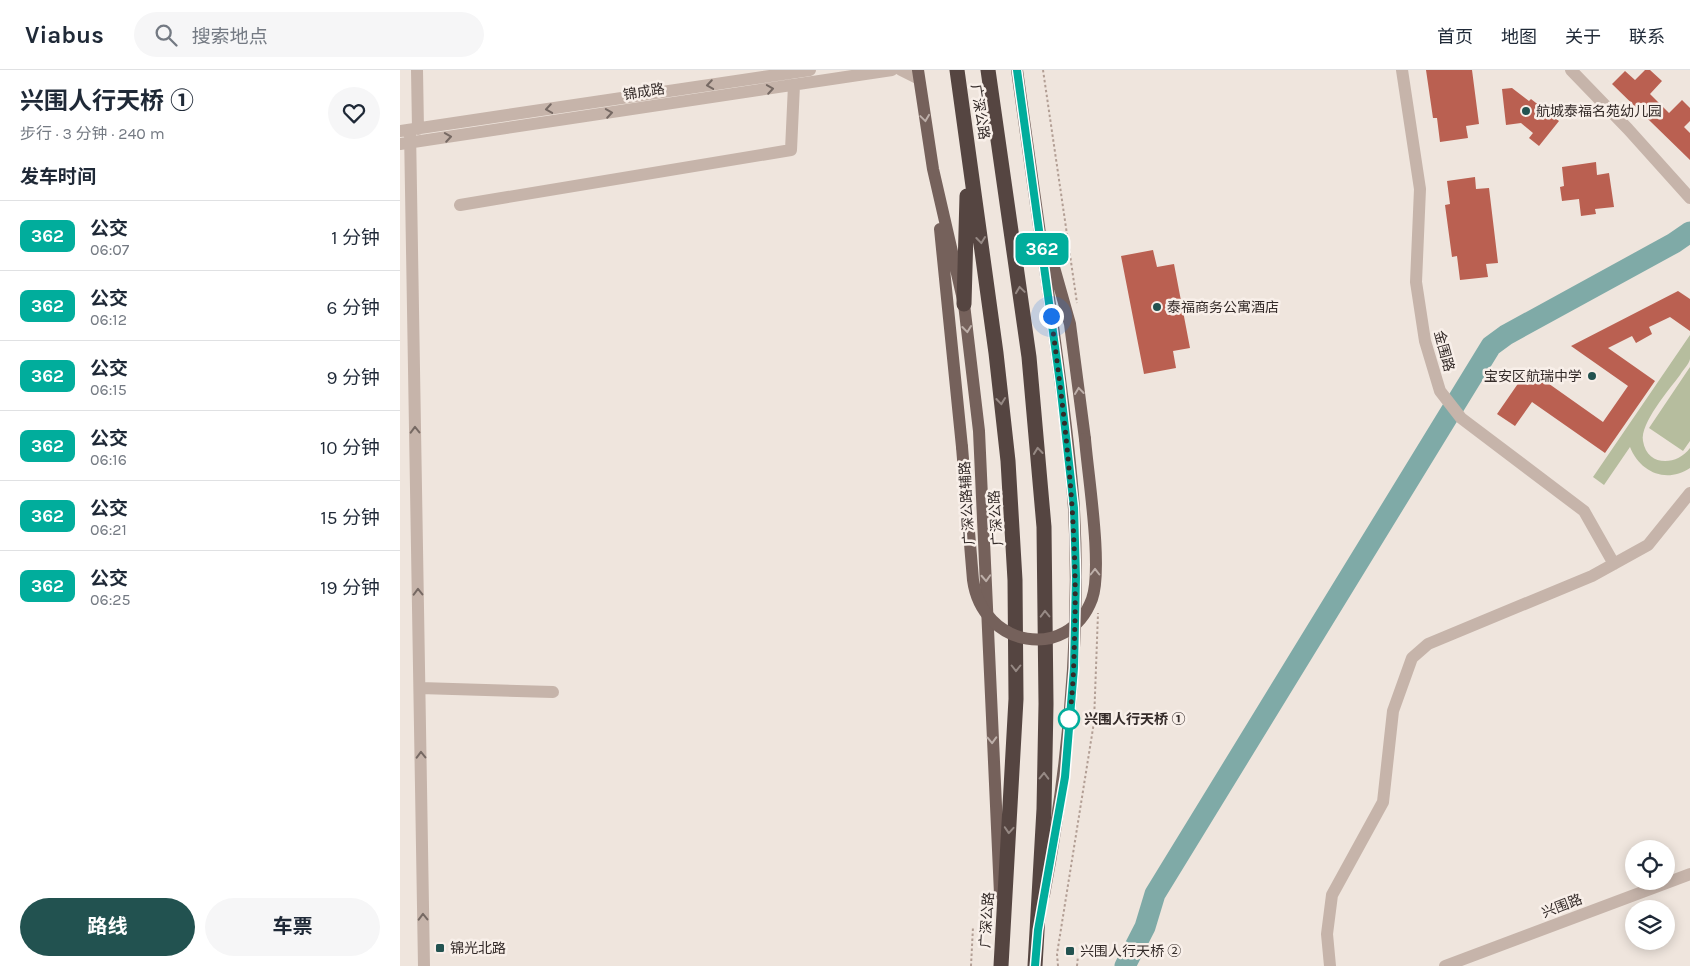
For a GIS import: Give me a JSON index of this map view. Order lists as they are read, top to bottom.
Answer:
{
  "streets": {
    "highway": ["广深公路"],
    "main road": ["广深公路辅路"],
    "street": ["锦成路", "金围路", "兴围路"]
  },
  "crossings": [
    ["广深公路", "广深公路辅路"]
  ],
  "places": {
    "other": [
      "航城泰福名苑幼儿园",
      "泰福商务公寓酒店",
      "宝安区航瑞中学",
      "兴围人行天桥 ①"
    ],
    "transit": ["锦光北路", "兴围人行天桥 ②"]
  },
  "lines": ["bus line 362"],
  "page": {
    "header": "Viabus",
    "search": "搜索地点",
    "nav": [
      "首页",
      "地图",
      "关于",
      "联系"
    ],
    "heading": [
      ["兴围人行天桥 ①", "步行 · 3 分钟 · 240 m"],
      "发车时间"
    ],
    "on_map": "362",
    "list": [
      {
        "mark": "362",
        "name": "公交",
        "note": "06:07",
        "value": "1 分钟"
      },
      {
        "mark": "362",
        "name": "公交",
        "note": "06:12",
        "value": "6 分钟"
      },
      {
        "mark": "362",
        "name": "公交",
        "note": "06:15",
        "value": "9 分钟"
      },
      {
        "mark": "362",
        "name": "公交",
        "note": "06:16",
        "value": "10 分钟"
      },
      {
        "mark": "362",
        "name": "公交",
        "note": "06:21",
        "value": "15 分钟"
      },
      {
        "mark": "362",
        "name": "公交",
        "note": "06:25",
        "value": "19 分钟"
      }
    ],
    "buttons": ["路线", "车票"]
  }
}
